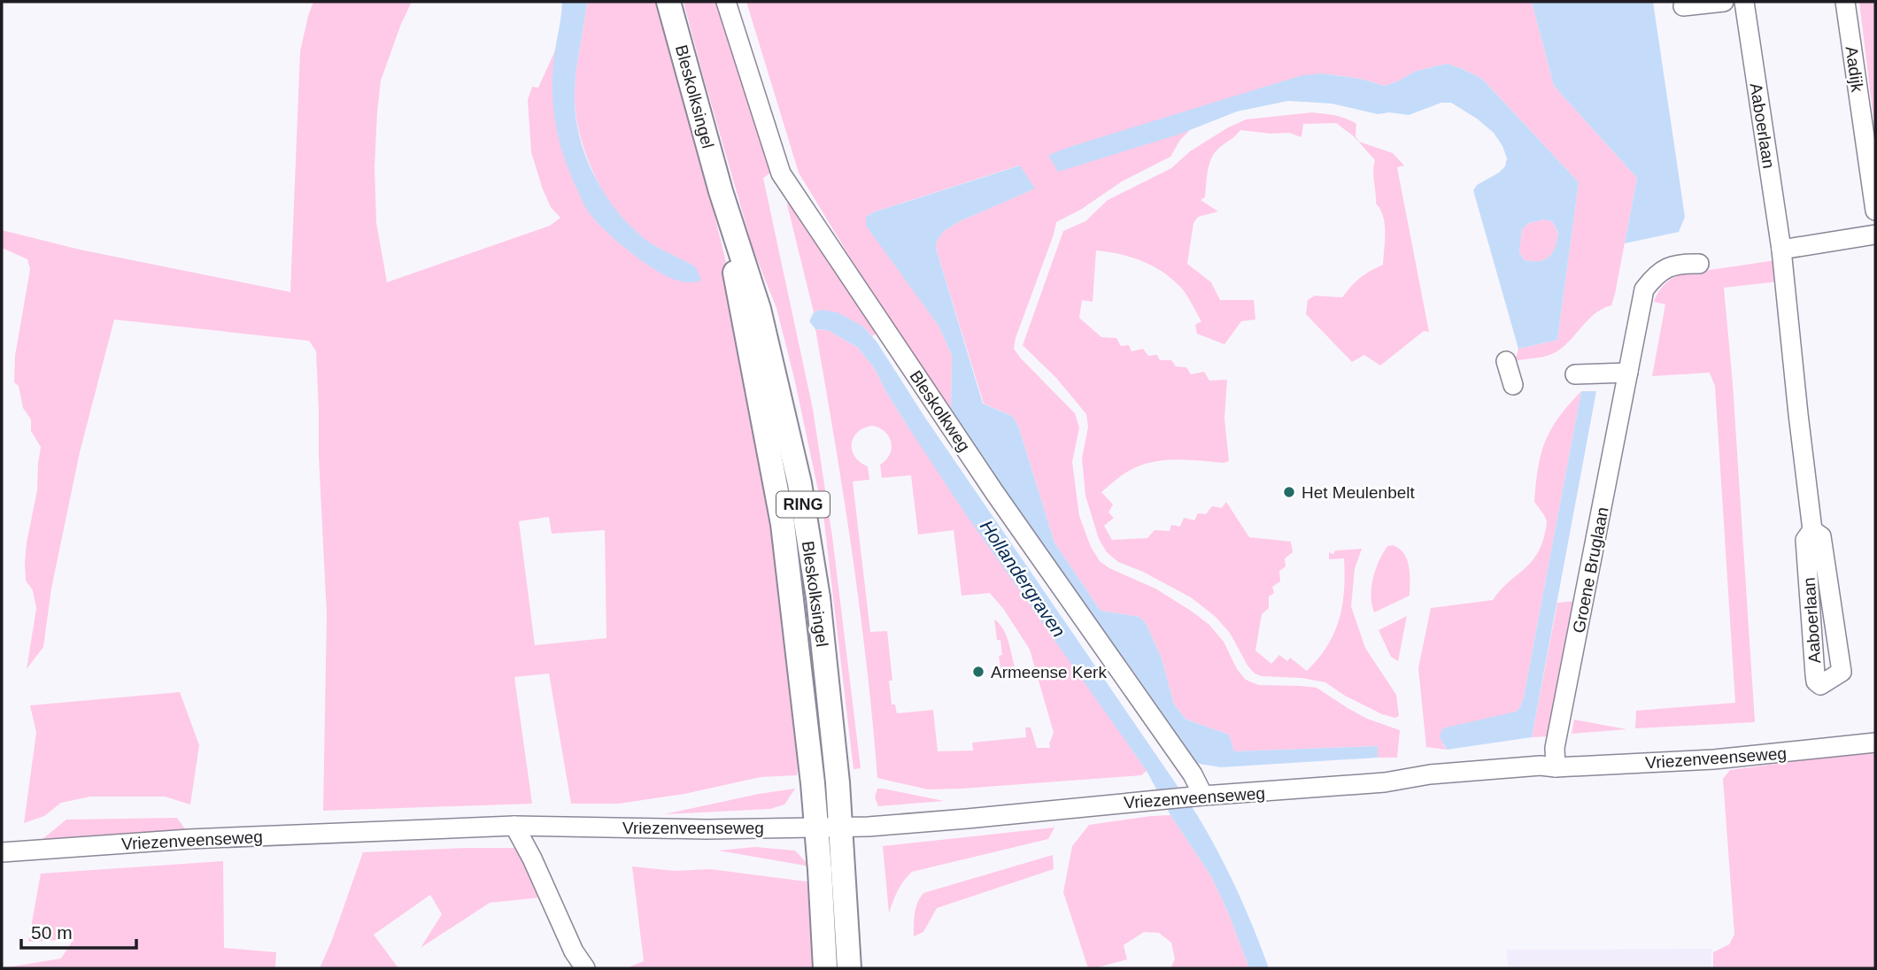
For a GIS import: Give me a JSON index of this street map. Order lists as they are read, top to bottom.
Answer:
{
  "streets": {
    "main road": ["Bleskolksingel", "RING"],
    "street": [
      "Aadijk",
      "Aaboerlaan",
      "Bleskolkweg",
      "Groene Bruglaan",
      "Vriezenveenseweg"
    ]
  },
  "crossings": [
    ["Bleskolksingel", "Vriezenveenseweg"],
    ["Bleskolkweg", "Vriezenveenseweg"],
    ["Groene Bruglaan", "Vriezenveenseweg"]
  ],
  "water": ["Hollandergraven"],
  "places": ["Het Meulenbelt", "Armeense Kerk"],
  "scale_bar": "50 m"
}
